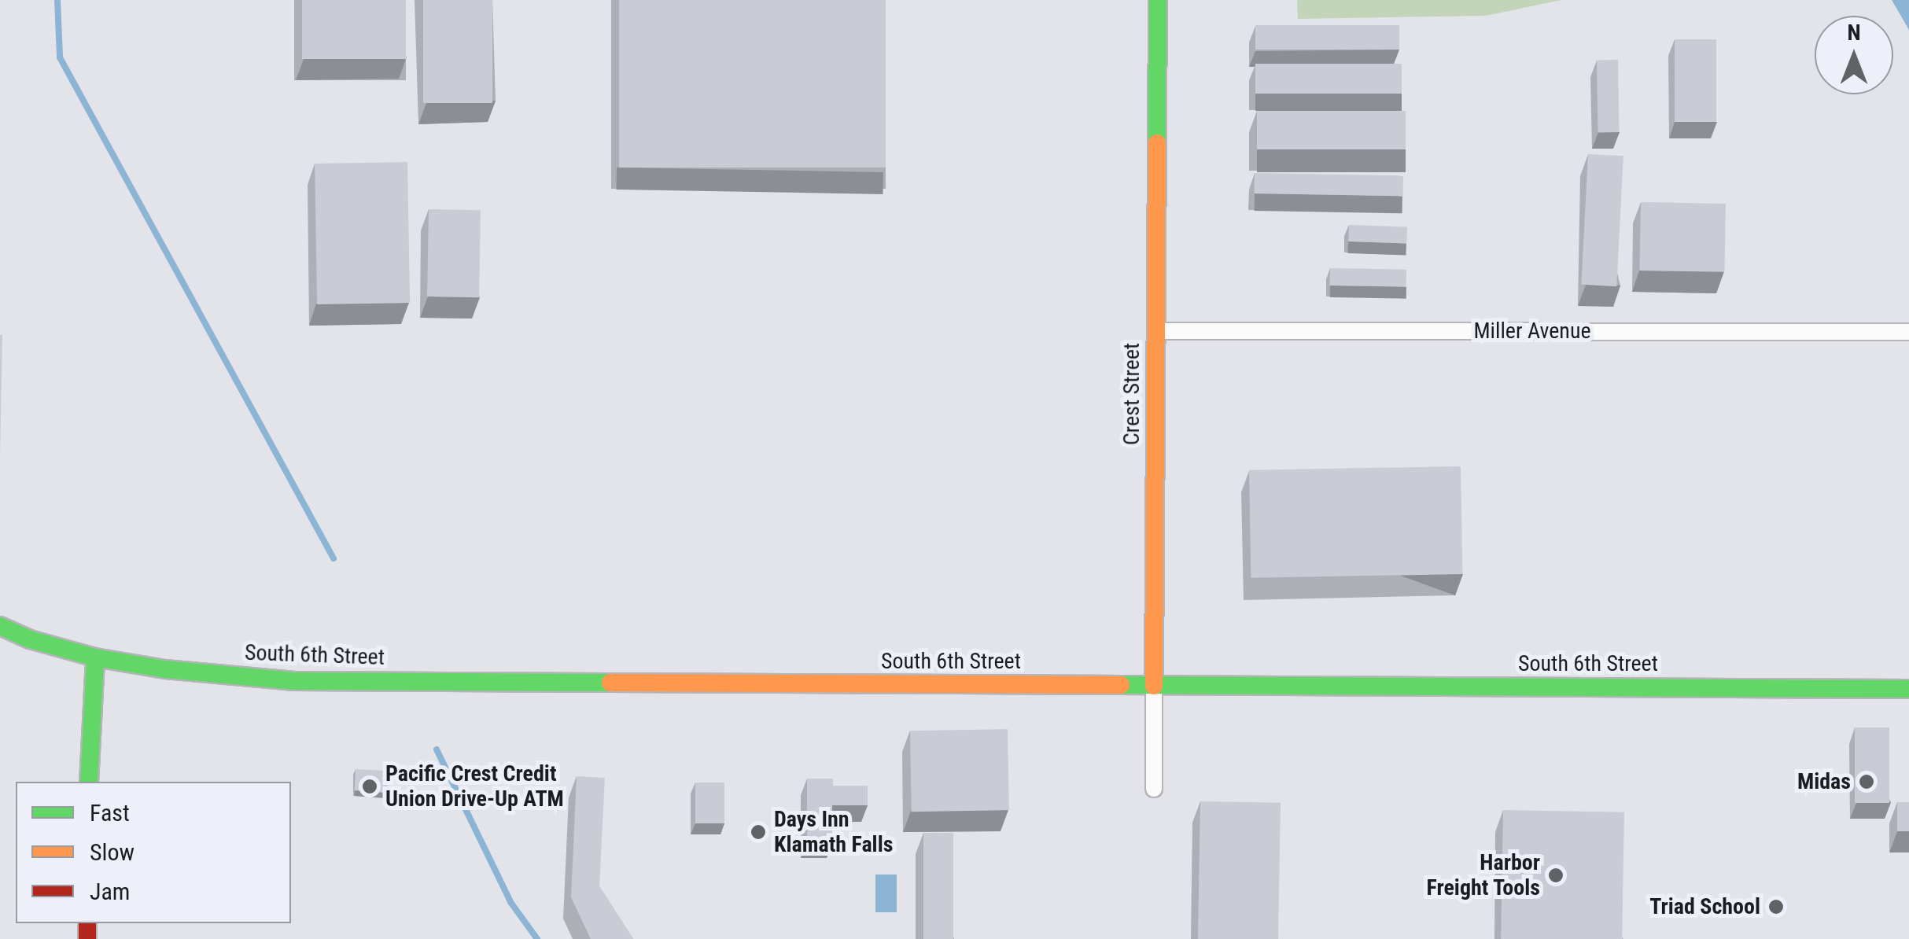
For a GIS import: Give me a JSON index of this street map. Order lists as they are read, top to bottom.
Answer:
{
  "streets": {
    "main road": ["Crest Street", "South 6th Street"],
    "street": ["Miller Avenue"]
  },
  "crossings": [
    ["Miller Avenue", "Crest Street"],
    ["Crest Street", "South 6th Street"]
  ],
  "places": [
    "Midas",
    "Pacific Crest Credit Union Drive-Up ATM",
    "Days Inn Klamath Falls",
    "Harbor Freight Tools",
    "Triad School"
  ],
  "legend": ["Fast", "Slow", "Jam"],
  "north": "top"
}
